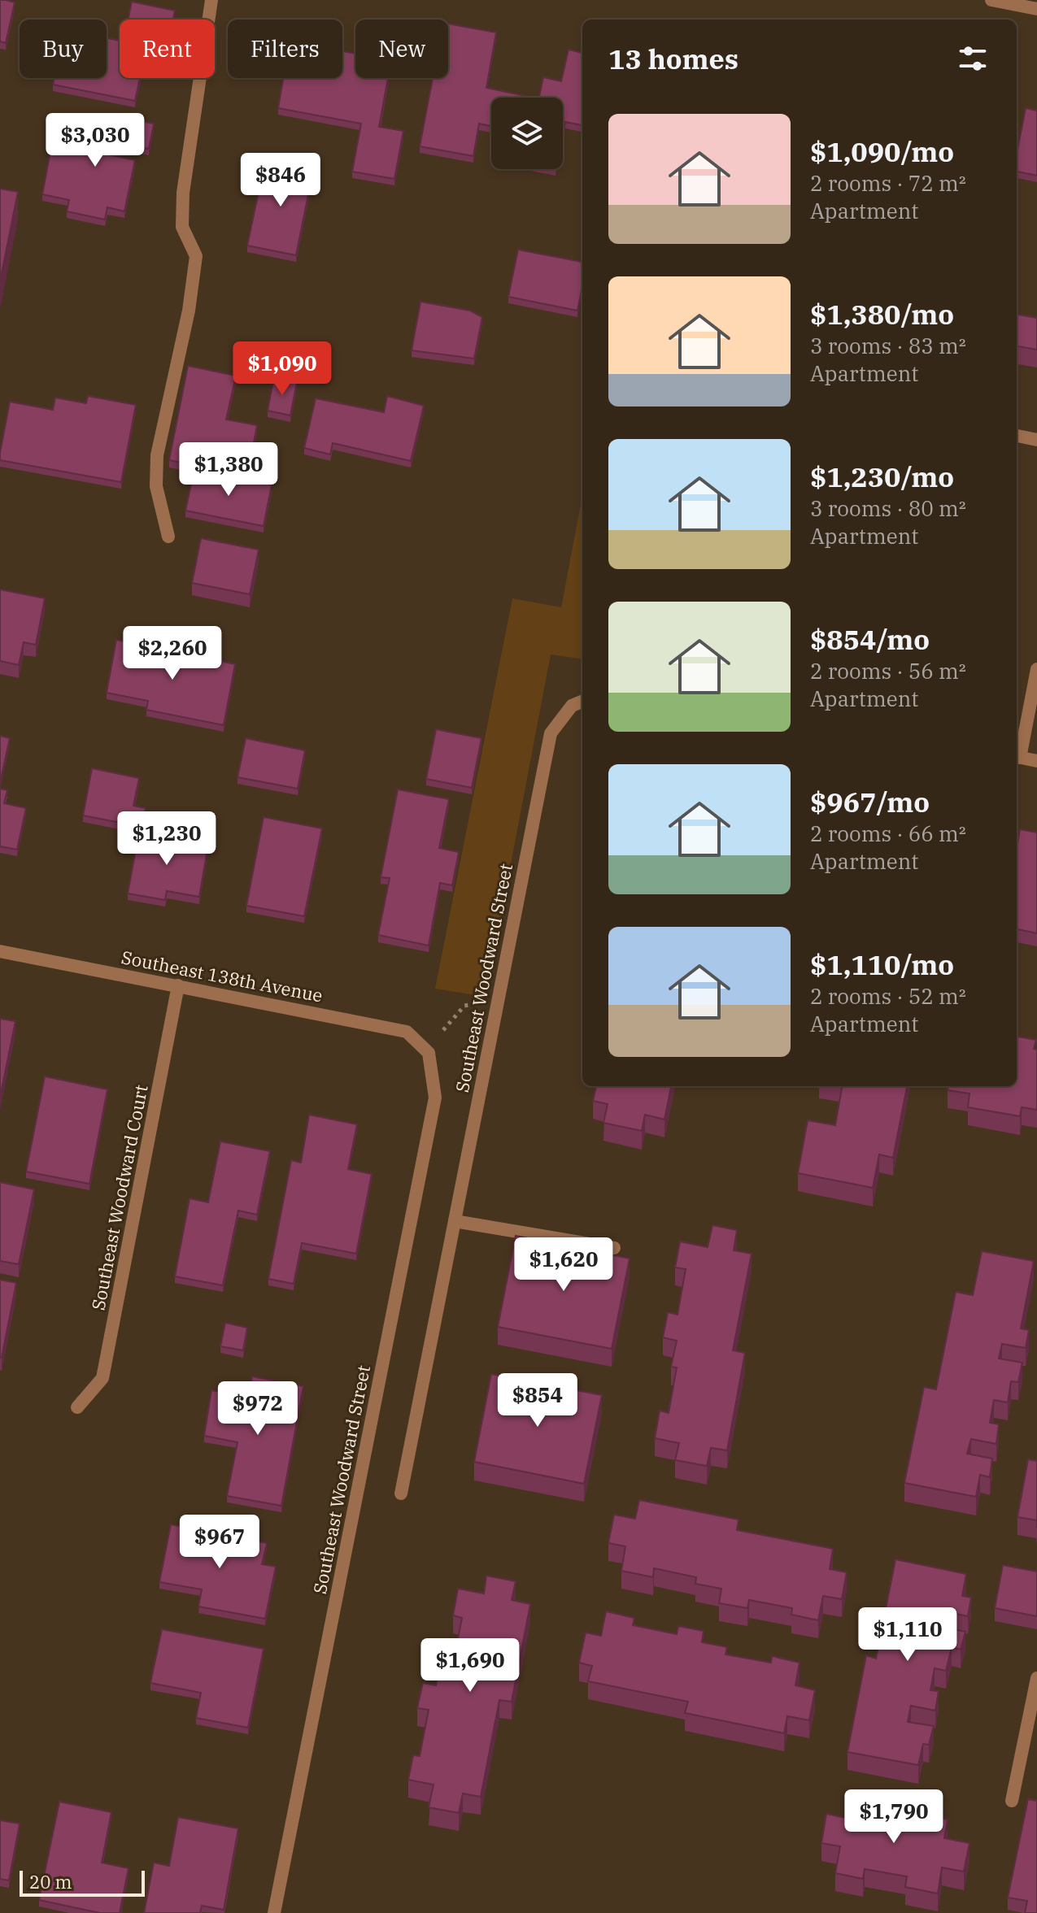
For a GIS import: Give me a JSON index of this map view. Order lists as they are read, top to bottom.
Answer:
{
  "streets": {
    "street": ["Southeast 138th Avenue", "Southeast Woodward Street", "Southeast Woodward Court"]
  },
  "crossings": [
    ["Southeast 138th Avenue", "Southeast Woodward Street"],
    ["Southeast 138th Avenue", "Southeast Woodward Court"]
  ],
  "scale_bar": "20 m",
  "page": {
    "chip": [
      "Buy",
      "Rent",
      "Filters",
      "New"
    ],
    "heading": "13 homes",
    "list": [
      {
        "name": "$1,090/mo",
        "note": "2 rooms · 72 m² · Apartment"
      },
      {
        "name": "$1,380/mo",
        "note": "3 rooms · 83 m² · Apartment"
      },
      {
        "name": "$1,230/mo",
        "note": "3 rooms · 80 m² · Apartment"
      },
      {
        "name": "$854/mo",
        "note": "2 rooms · 56 m² · Apartment"
      },
      {
        "name": "$967/mo",
        "note": "2 rooms · 66 m² · Apartment"
      },
      {
        "name": "$1,110/mo",
        "note": "2 rooms · 52 m² · Apartment"
      }
    ],
    "price": [
      "$3,030",
      "$846",
      "$1,090",
      "$1,380",
      "$2,260",
      "$1,230",
      "$1,620",
      "$854",
      "$972",
      "$967",
      "$1,110",
      "$1,690",
      "$1,790"
    ],
    "scale": "20 m"
  }
}
